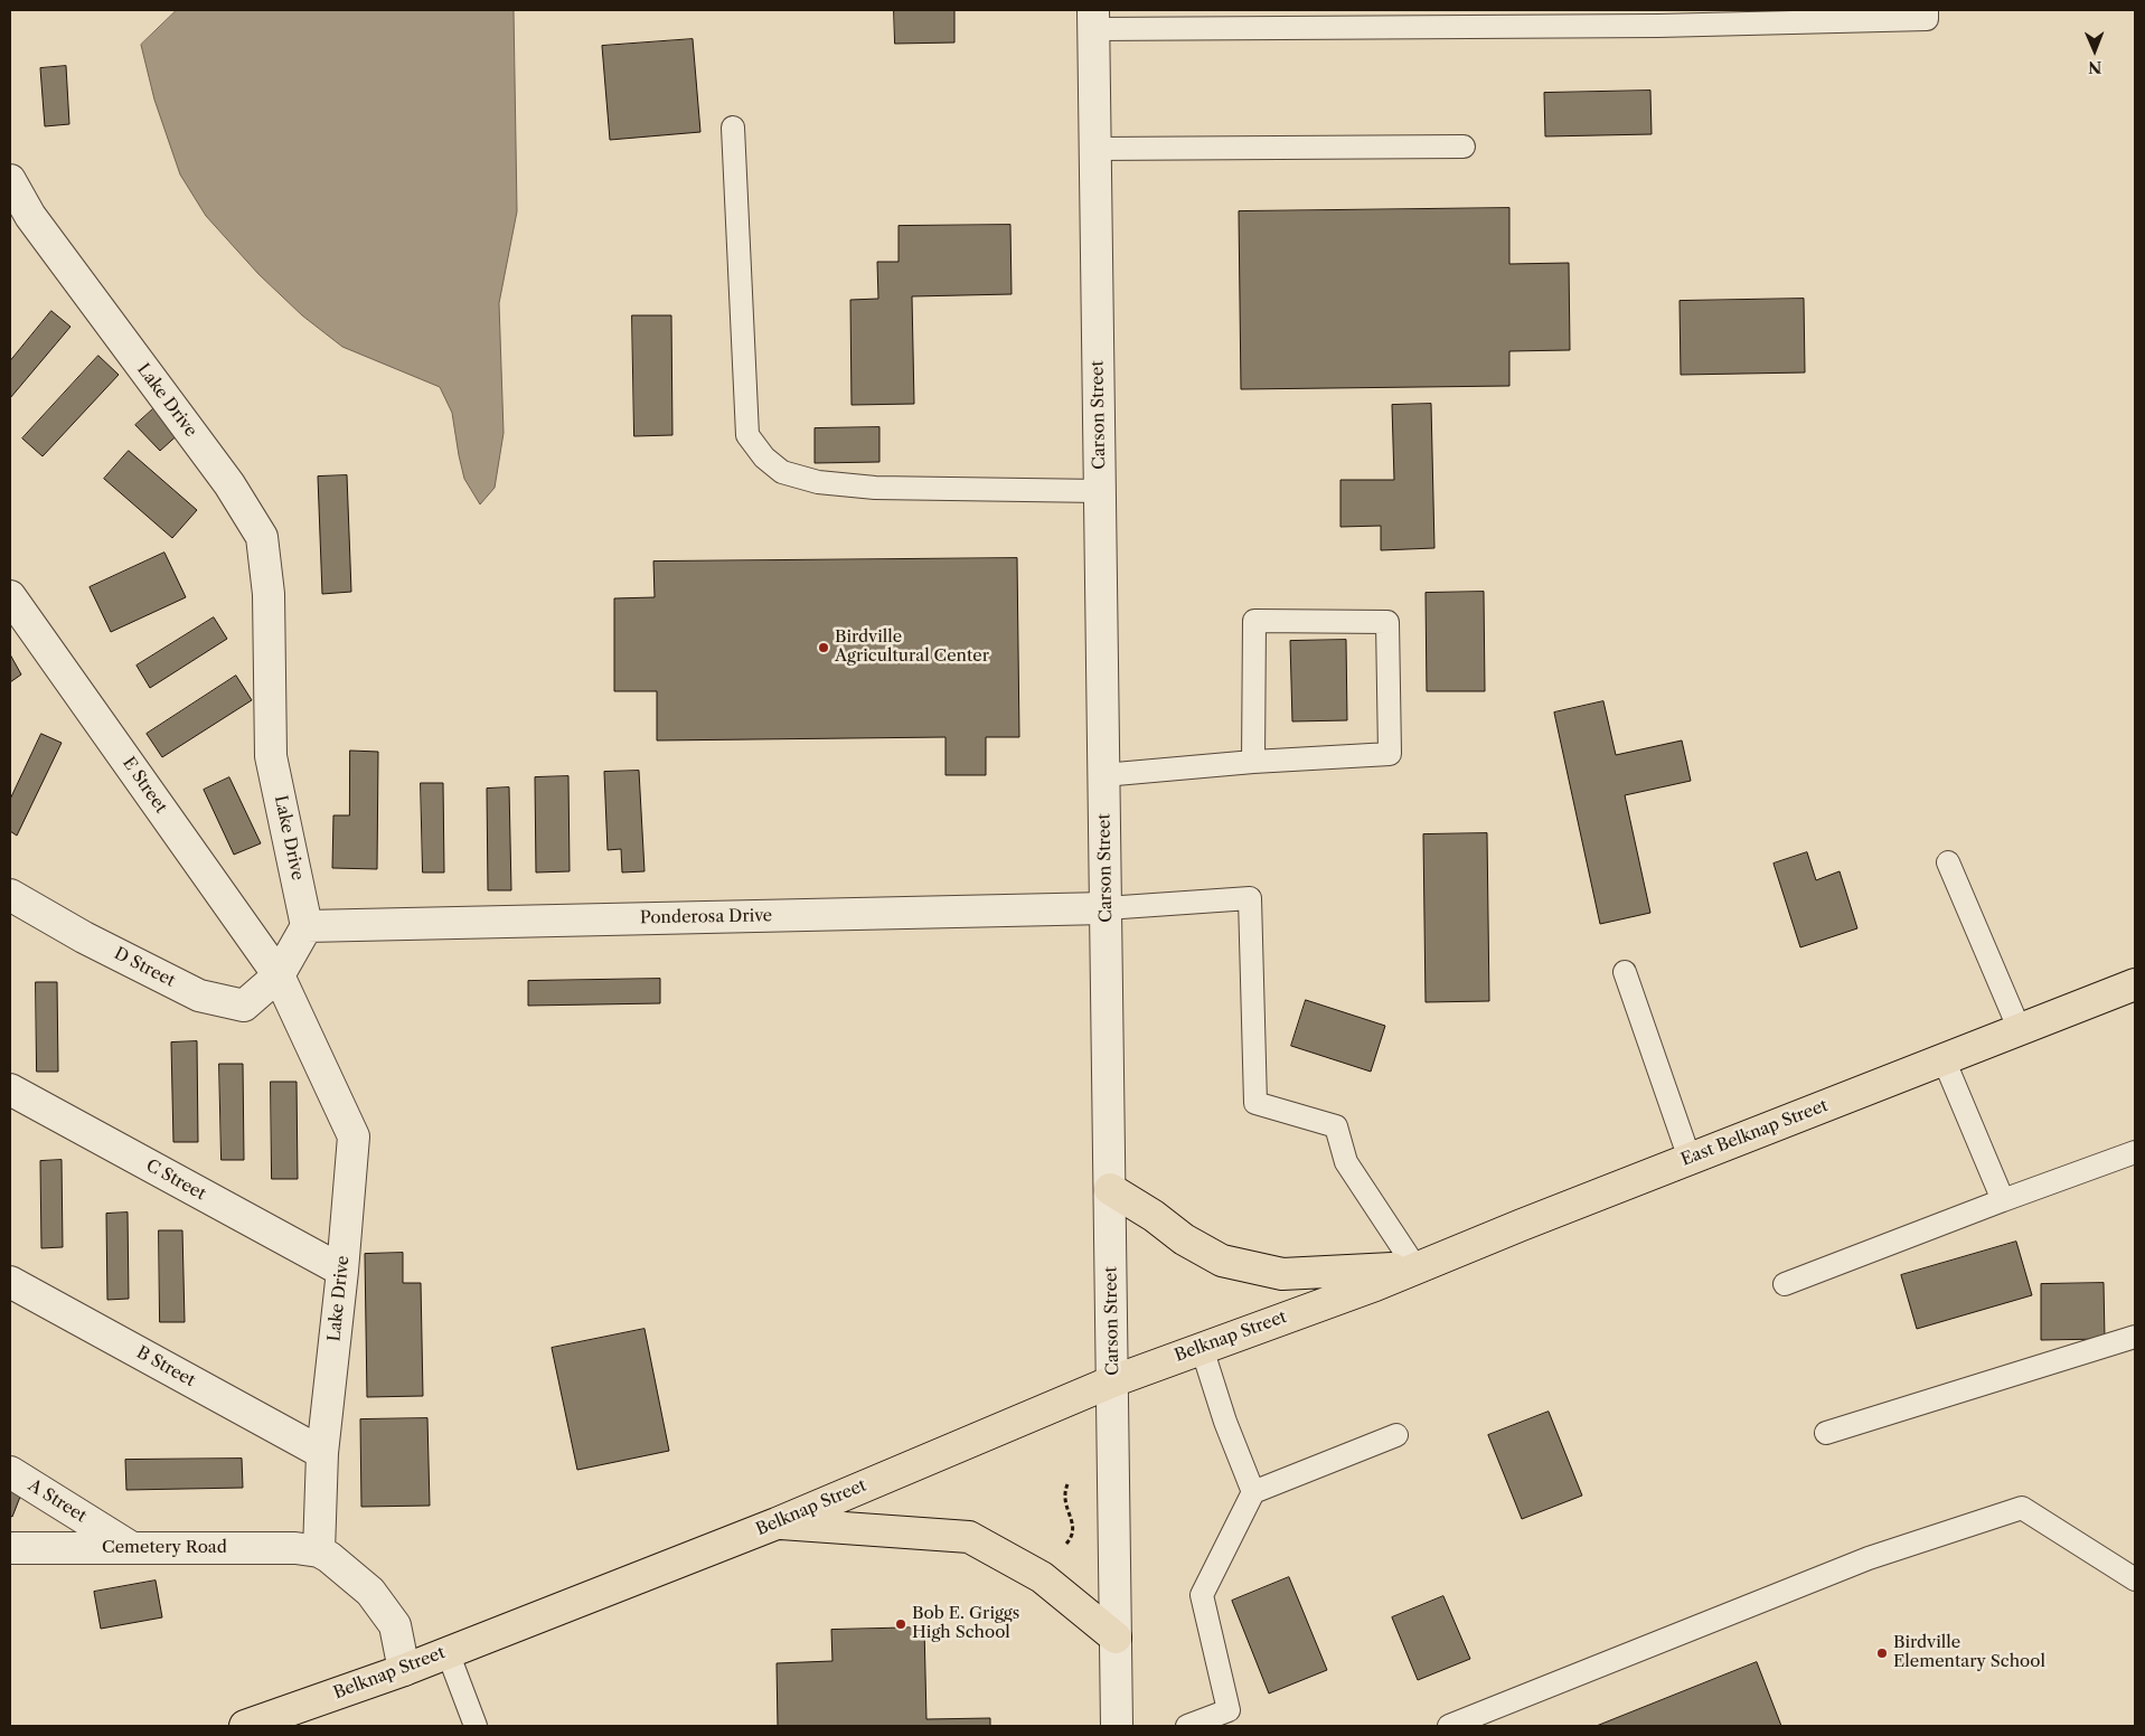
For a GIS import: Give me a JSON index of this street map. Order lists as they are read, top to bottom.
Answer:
{
  "streets": {
    "main road": ["East Belknap Street", "Belknap Street"],
    "street": [
      "Lake Drive",
      "Carson Street",
      "E Street",
      "Ponderosa Drive",
      "D Street",
      "C Street",
      "B Street",
      "A Street",
      "Cemetery Road"
    ]
  },
  "crossings": [
    ["Lake Drive", "E Street"],
    ["Lake Drive", "Ponderosa Drive"],
    ["Lake Drive", "D Street"],
    ["Lake Drive", "C Street"],
    ["Lake Drive", "B Street"],
    ["Lake Drive", "Cemetery Road"],
    ["Carson Street", "Ponderosa Drive"],
    ["Carson Street", "Belknap Street"],
    ["E Street", "D Street"],
    ["East Belknap Street", "Belknap Street"],
    ["A Street", "Cemetery Road"]
  ],
  "places": ["Birdville Agricultural Center", "Bob E. Griggs High School", "Birdville Elementary School"],
  "north": "bottom"
}
